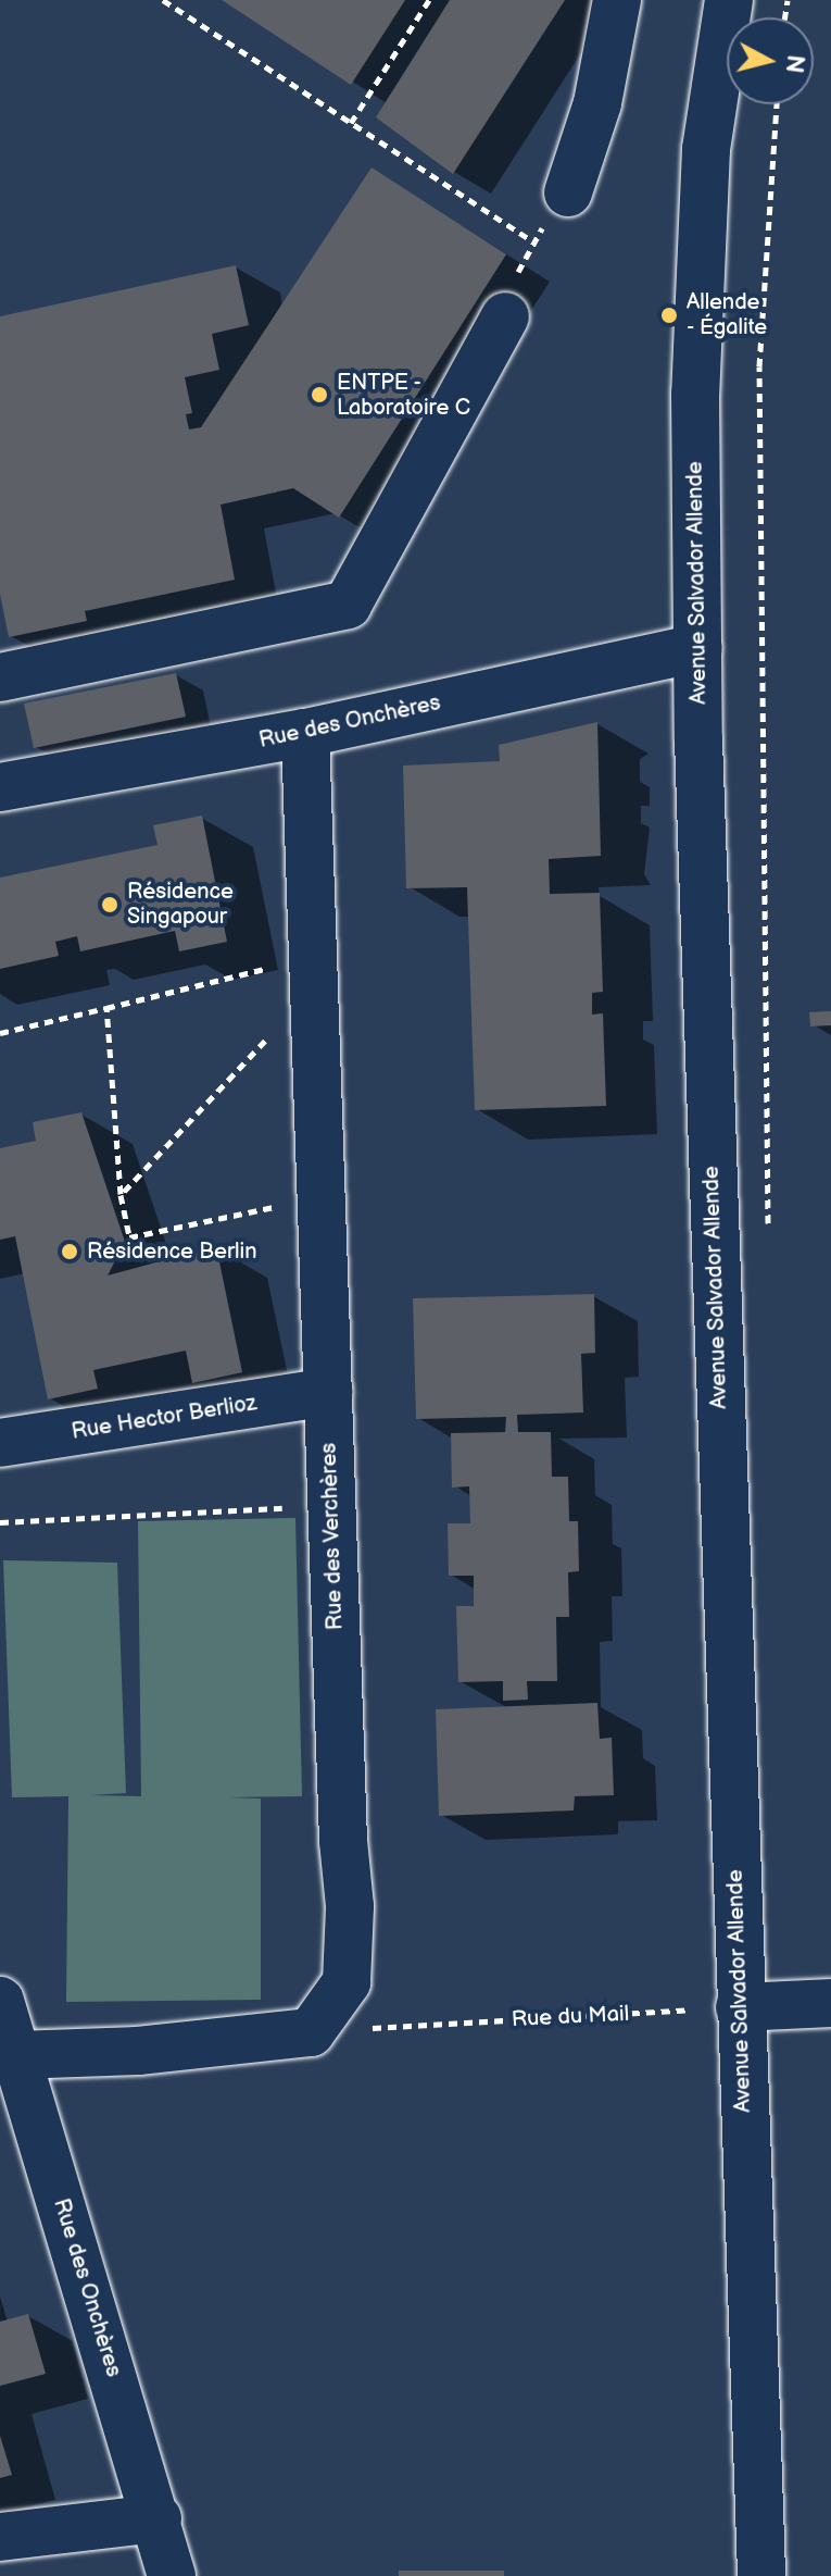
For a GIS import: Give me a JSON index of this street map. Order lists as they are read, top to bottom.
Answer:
{
  "streets": {
    "street": [
      "Avenue Salvador Allende",
      "Rue des Onchères",
      "Rue Hector Berlioz",
      "Rue des Verchères"
    ],
    "path": ["Rue du Mail"]
  },
  "crossings": [
    ["Avenue Salvador Allende", "Rue des Onchères"],
    ["Avenue Salvador Allende", "Rue du Mail"],
    ["Rue des Onchères", "Rue des Verchères"],
    ["Rue Hector Berlioz", "Rue des Verchères"],
    ["Rue des Verchères", "Rue du Mail"]
  ],
  "places": [
    "Allende - Égalite",
    "ENTPE - Laboratoire C",
    "Résidence Singapour",
    "Résidence Berlin"
  ],
  "north": "right"
}
